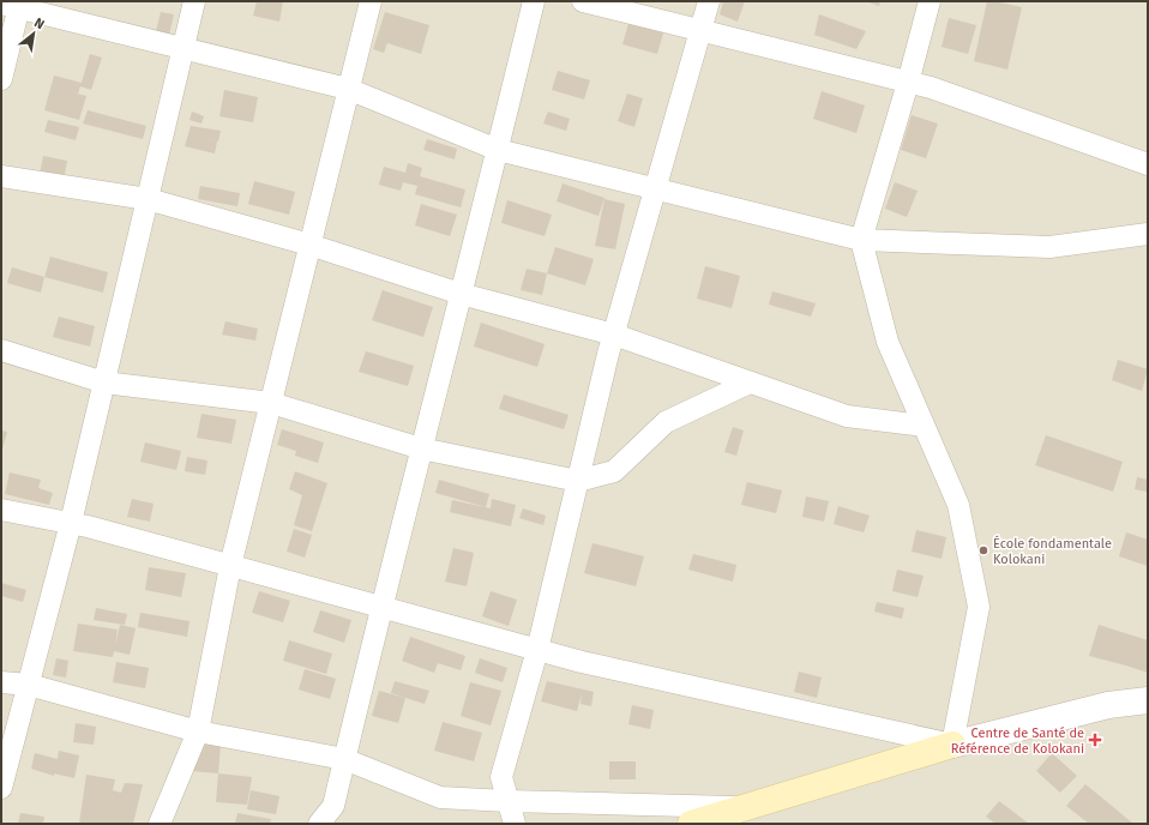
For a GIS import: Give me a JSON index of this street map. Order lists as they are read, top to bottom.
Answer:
{
  "places": {
    "other": ["École fondamentale Kolokani"],
    "health": ["Centre de Santé de Référence de Kolokani"]
  },
  "north": "top right"
}
